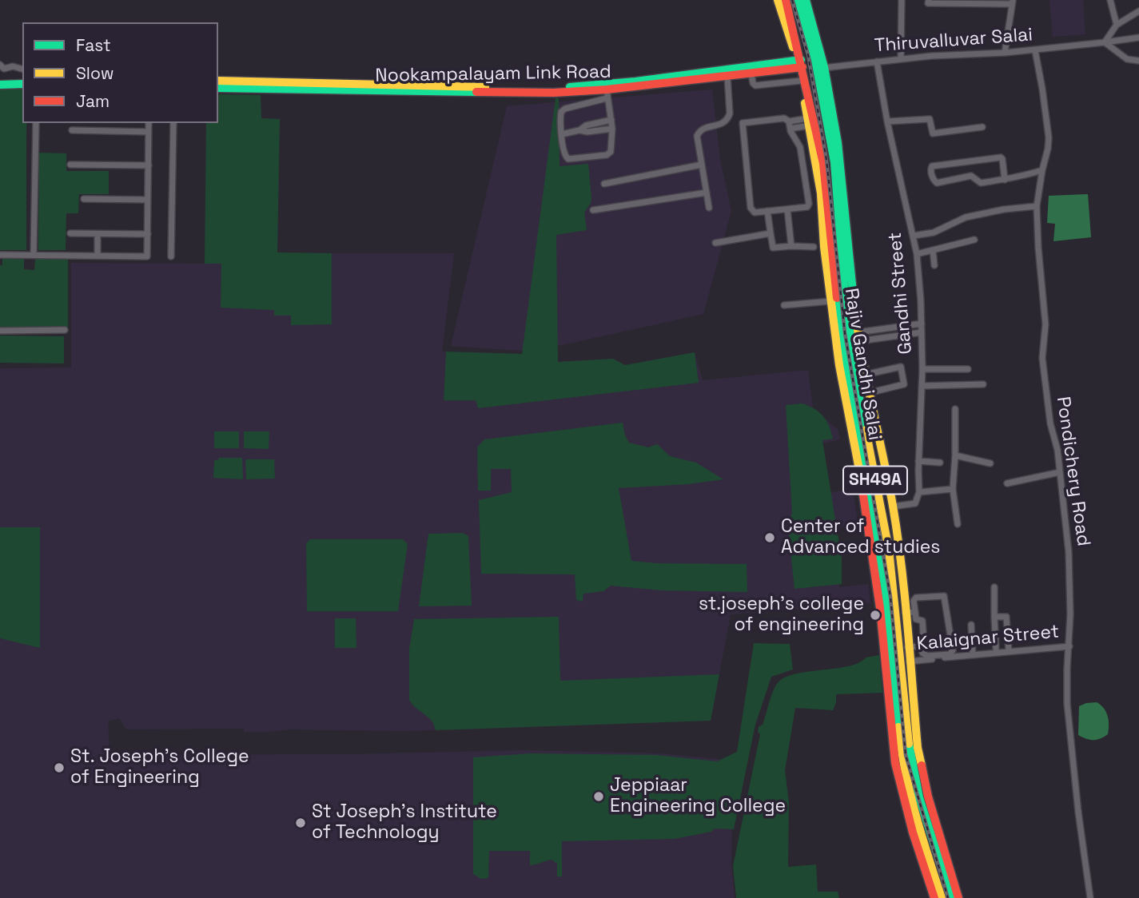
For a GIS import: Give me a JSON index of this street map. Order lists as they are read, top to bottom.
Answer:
{
  "streets": {
    "street": [
      "Thiruvalluvar Salai",
      "Nookampalayam Link Road",
      "Gandhi Street",
      "Rajiv Gandhi Salai",
      "Pondichery Road",
      "SH49A",
      "Kalaignar Street"
    ]
  },
  "crossings": [
    ["Thiruvalluvar Salai", "Gandhi Street"],
    ["Thiruvalluvar Salai", "Rajiv Gandhi Salai"],
    ["Thiruvalluvar Salai", "Pondichery Road"],
    ["Nookampalayam Link Road", "Rajiv Gandhi Salai"],
    ["Pondichery Road", "Kalaignar Street"]
  ],
  "places": [
    "Center of Advanced studies",
    "st.joseph's college of engineering",
    "St. Joseph's College of Engineering",
    "Jeppiaar Engineering College",
    "St Joseph's Institute of Technology"
  ],
  "legend": ["Fast", "Slow", "Jam"]
}
